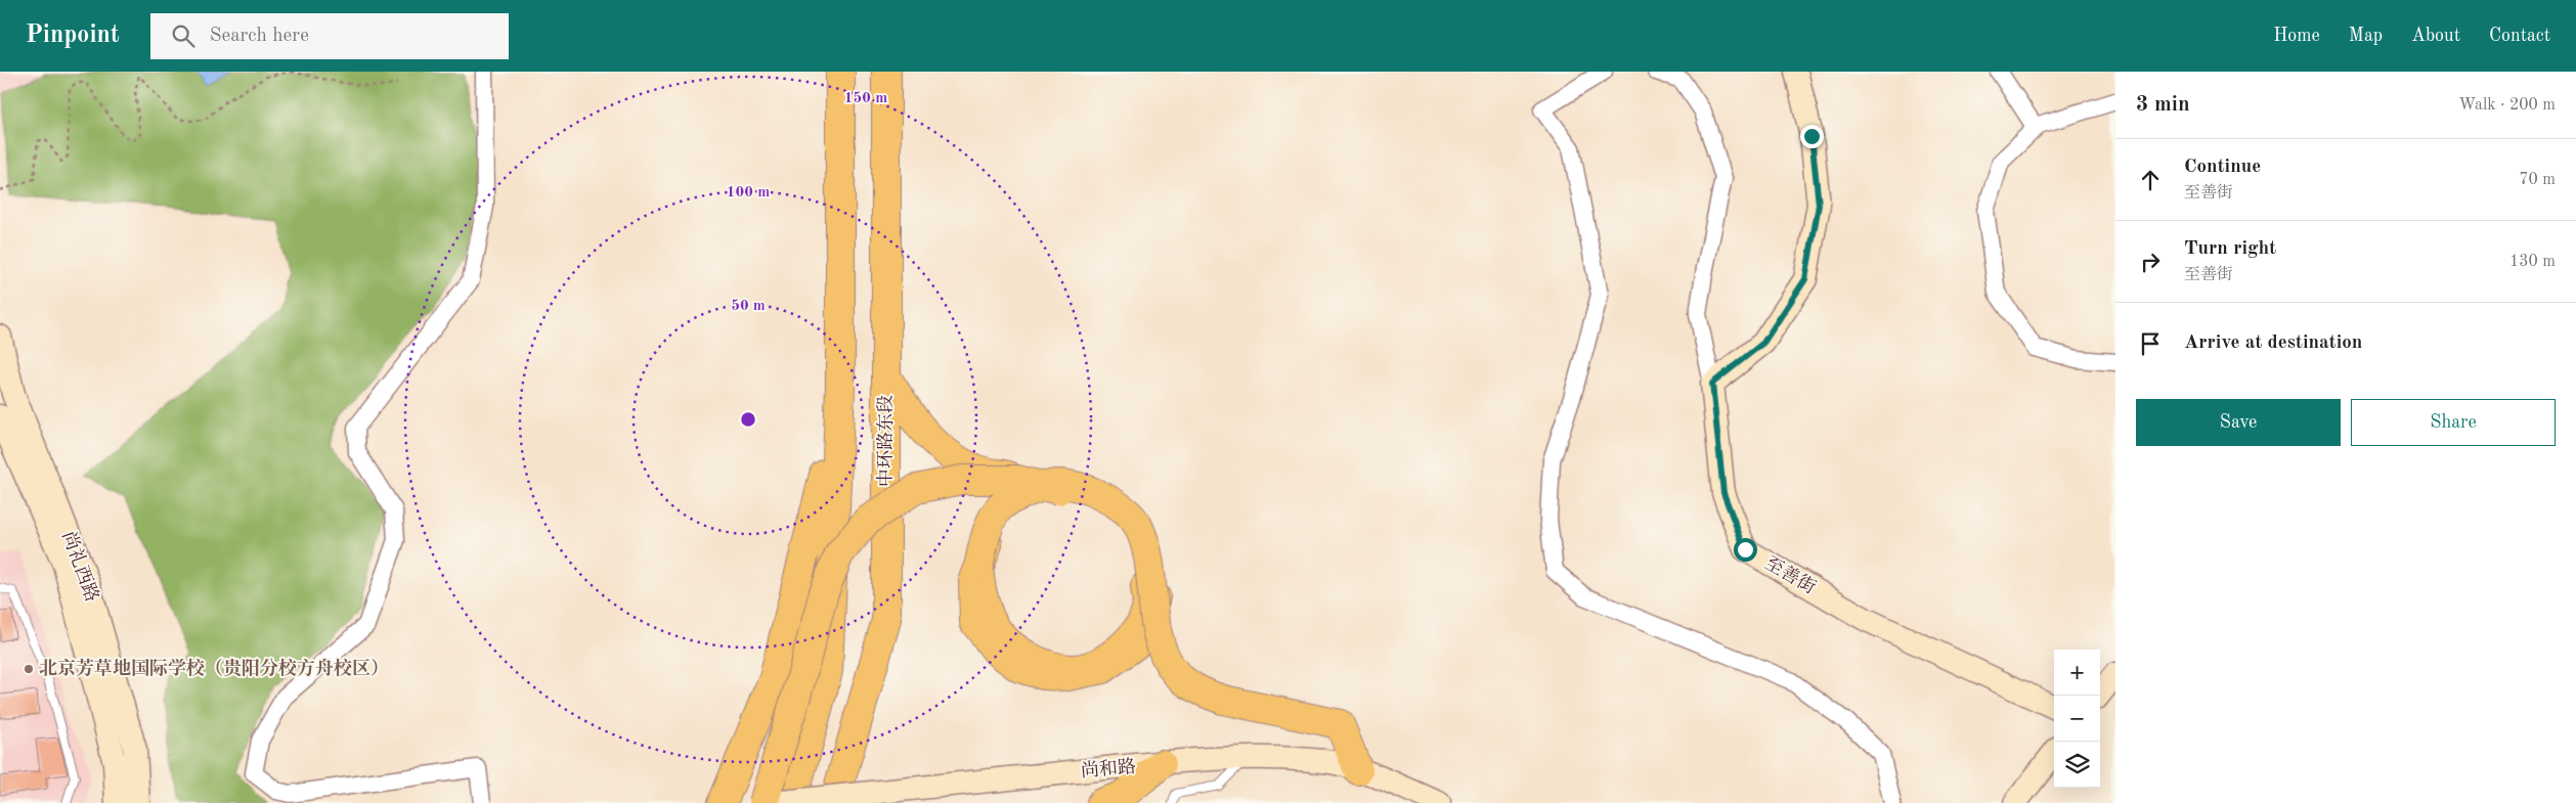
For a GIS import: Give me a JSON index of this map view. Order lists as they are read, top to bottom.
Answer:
{
  "streets": {
    "highway": ["中环路东段"],
    "street": ["尚礼西路", "至善街", "尚和路"]
  },
  "places": ["北京芳草地国际学校（贵阳分校方舟校区）"],
  "page": {
    "header": "Pinpoint",
    "search": "Search here",
    "nav": [
      "Home",
      "Map",
      "About",
      "Contact"
    ],
    "heading": ["3 min", "Walk · 200 m"],
    "list": [
      ["Continue", "至善街", "70 m"],
      ["Turn right", "至善街", "130 m"],
      "Arrive at destination"
    ],
    "buttons": ["Save", "Share"],
    "map_buttons": ["+", "−"]
  },
  "rings": ["150 m", "100 m", "50 m"]
}
